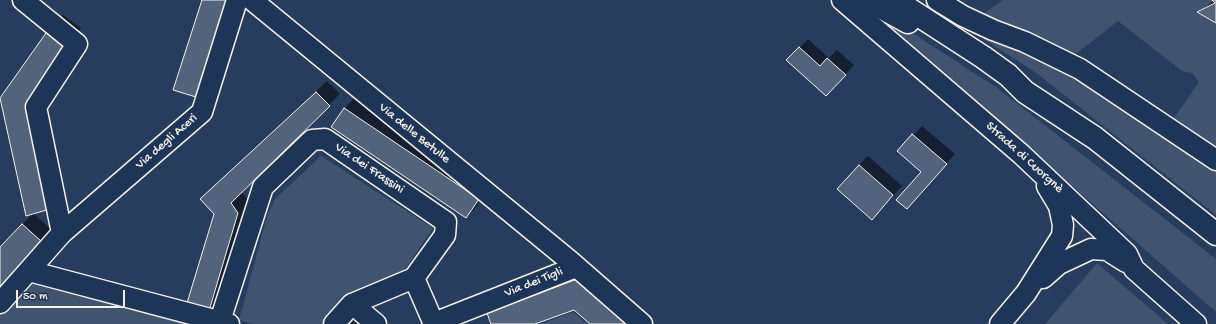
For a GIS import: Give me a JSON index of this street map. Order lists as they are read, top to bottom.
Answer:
{
  "streets": {
    "street": [
      "Via delle Betulle",
      "Via degli Aceri",
      "Strada di Cuorgnè",
      "Via dei Frassini",
      "Via dei Tigli"
    ]
  },
  "crossings": [
    ["Via delle Betulle", "Via dei Tigli"],
    ["Via degli Aceri", "Via dei Frassini"],
    ["Via dei Frassini", "Via dei Tigli"]
  ],
  "scale_bar": "50 m"
}
